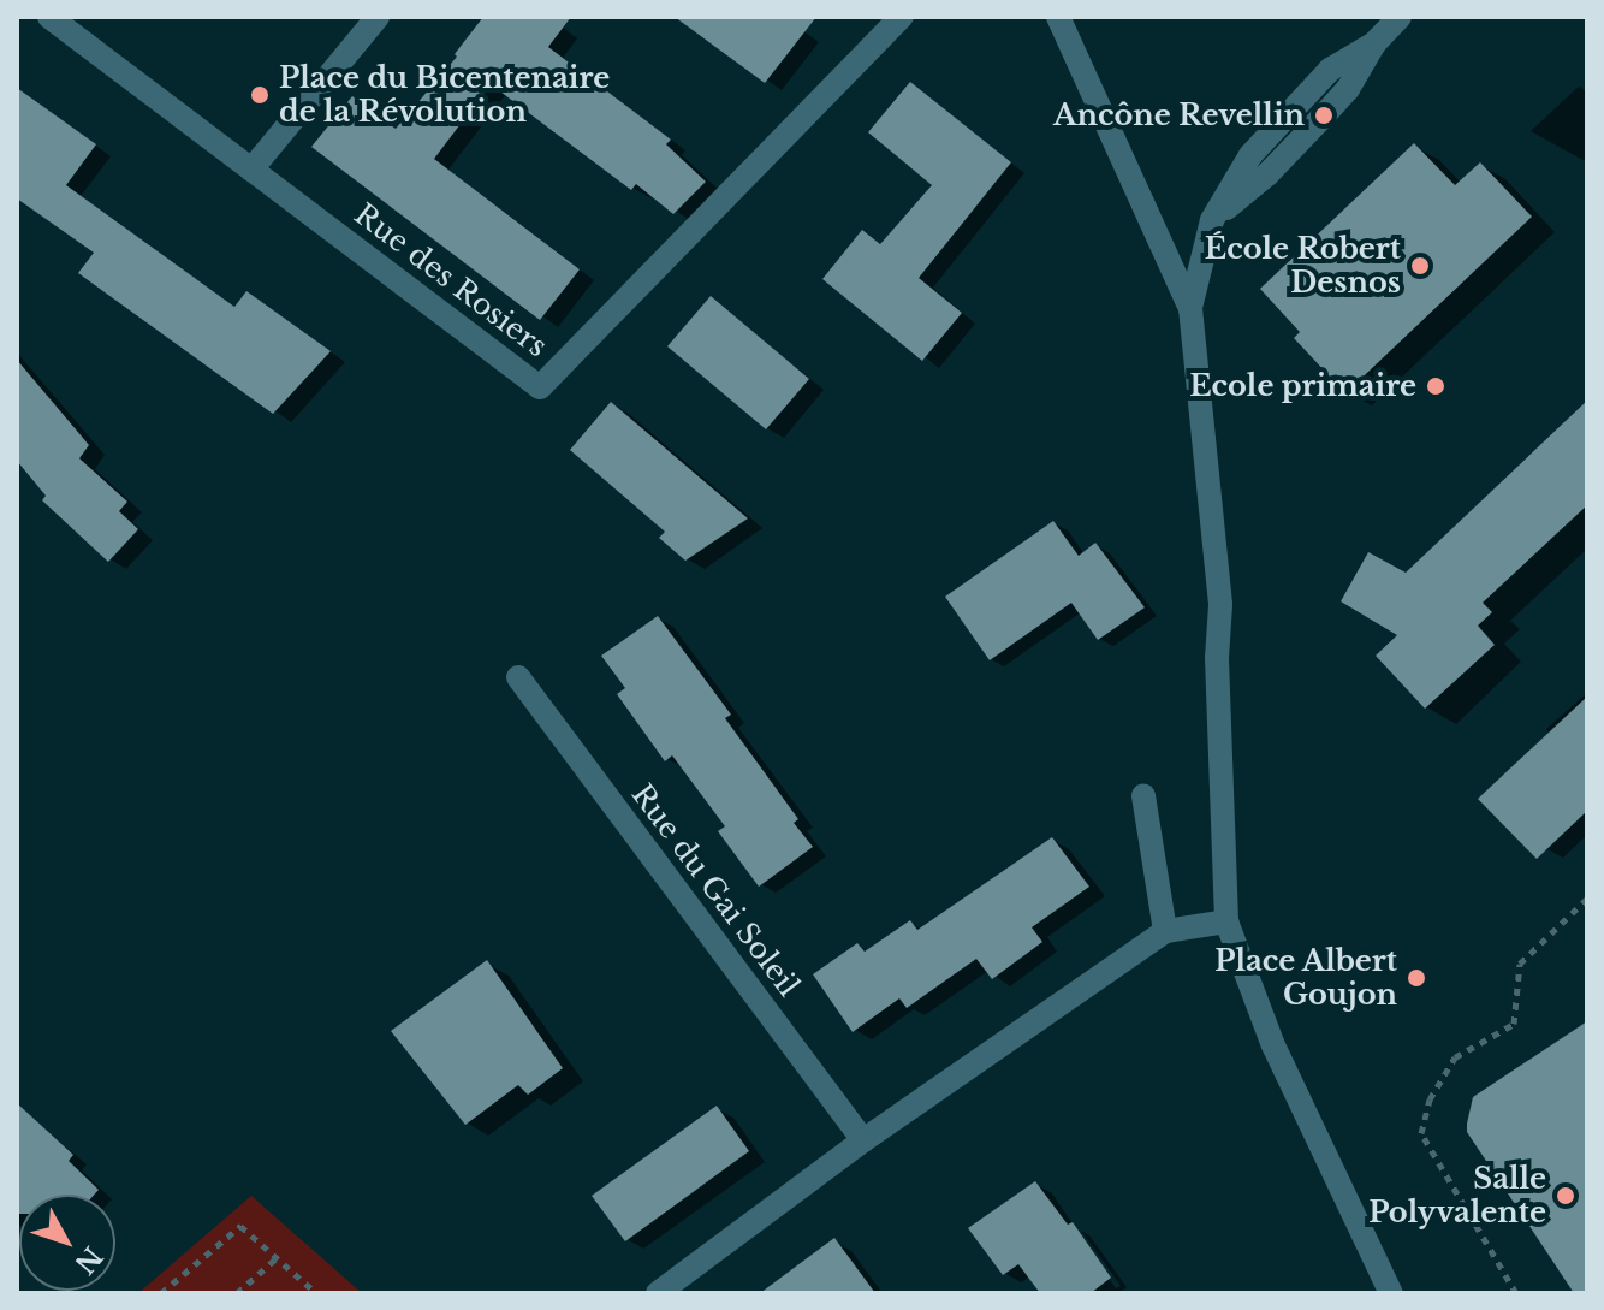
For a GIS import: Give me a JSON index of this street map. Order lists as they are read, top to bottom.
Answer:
{
  "streets": {
    "street": ["Rue des Rosiers", "Rue du Gai Soleil"]
  },
  "places": [
    "Place du Bicentenaire de la Révolution",
    "Ancône Revellin",
    "École Robert Desnos",
    "Ecole primaire",
    "Place Albert Goujon",
    "Salle Polyvalente"
  ],
  "north": "bottom right"
}
